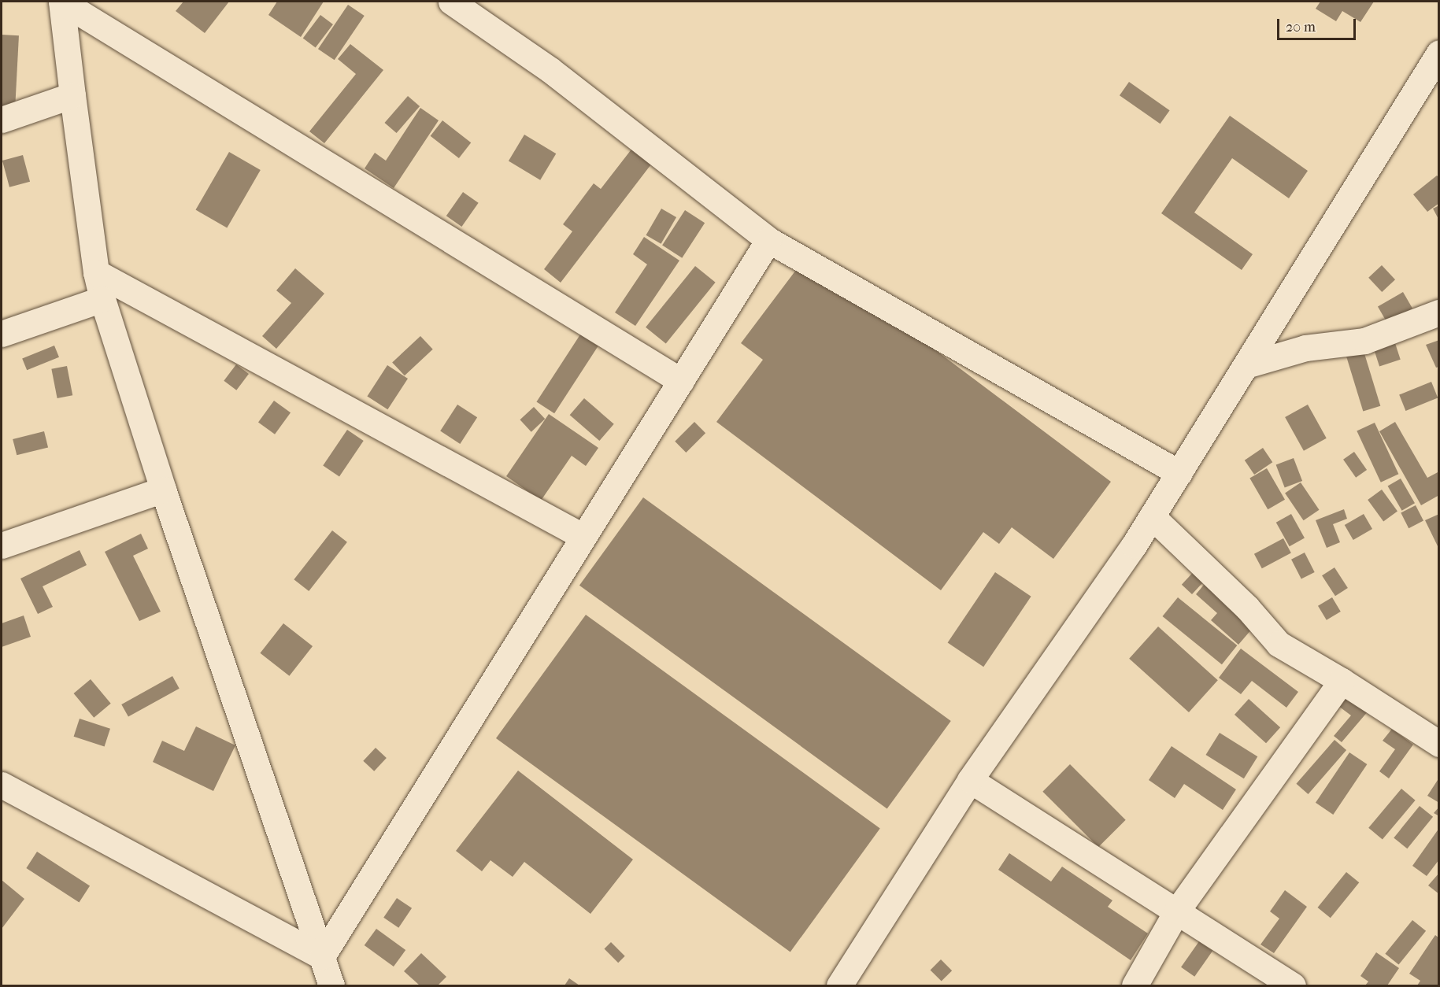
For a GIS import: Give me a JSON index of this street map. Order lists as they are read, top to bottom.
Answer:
{
  "scale_bar": "20 m"
}
